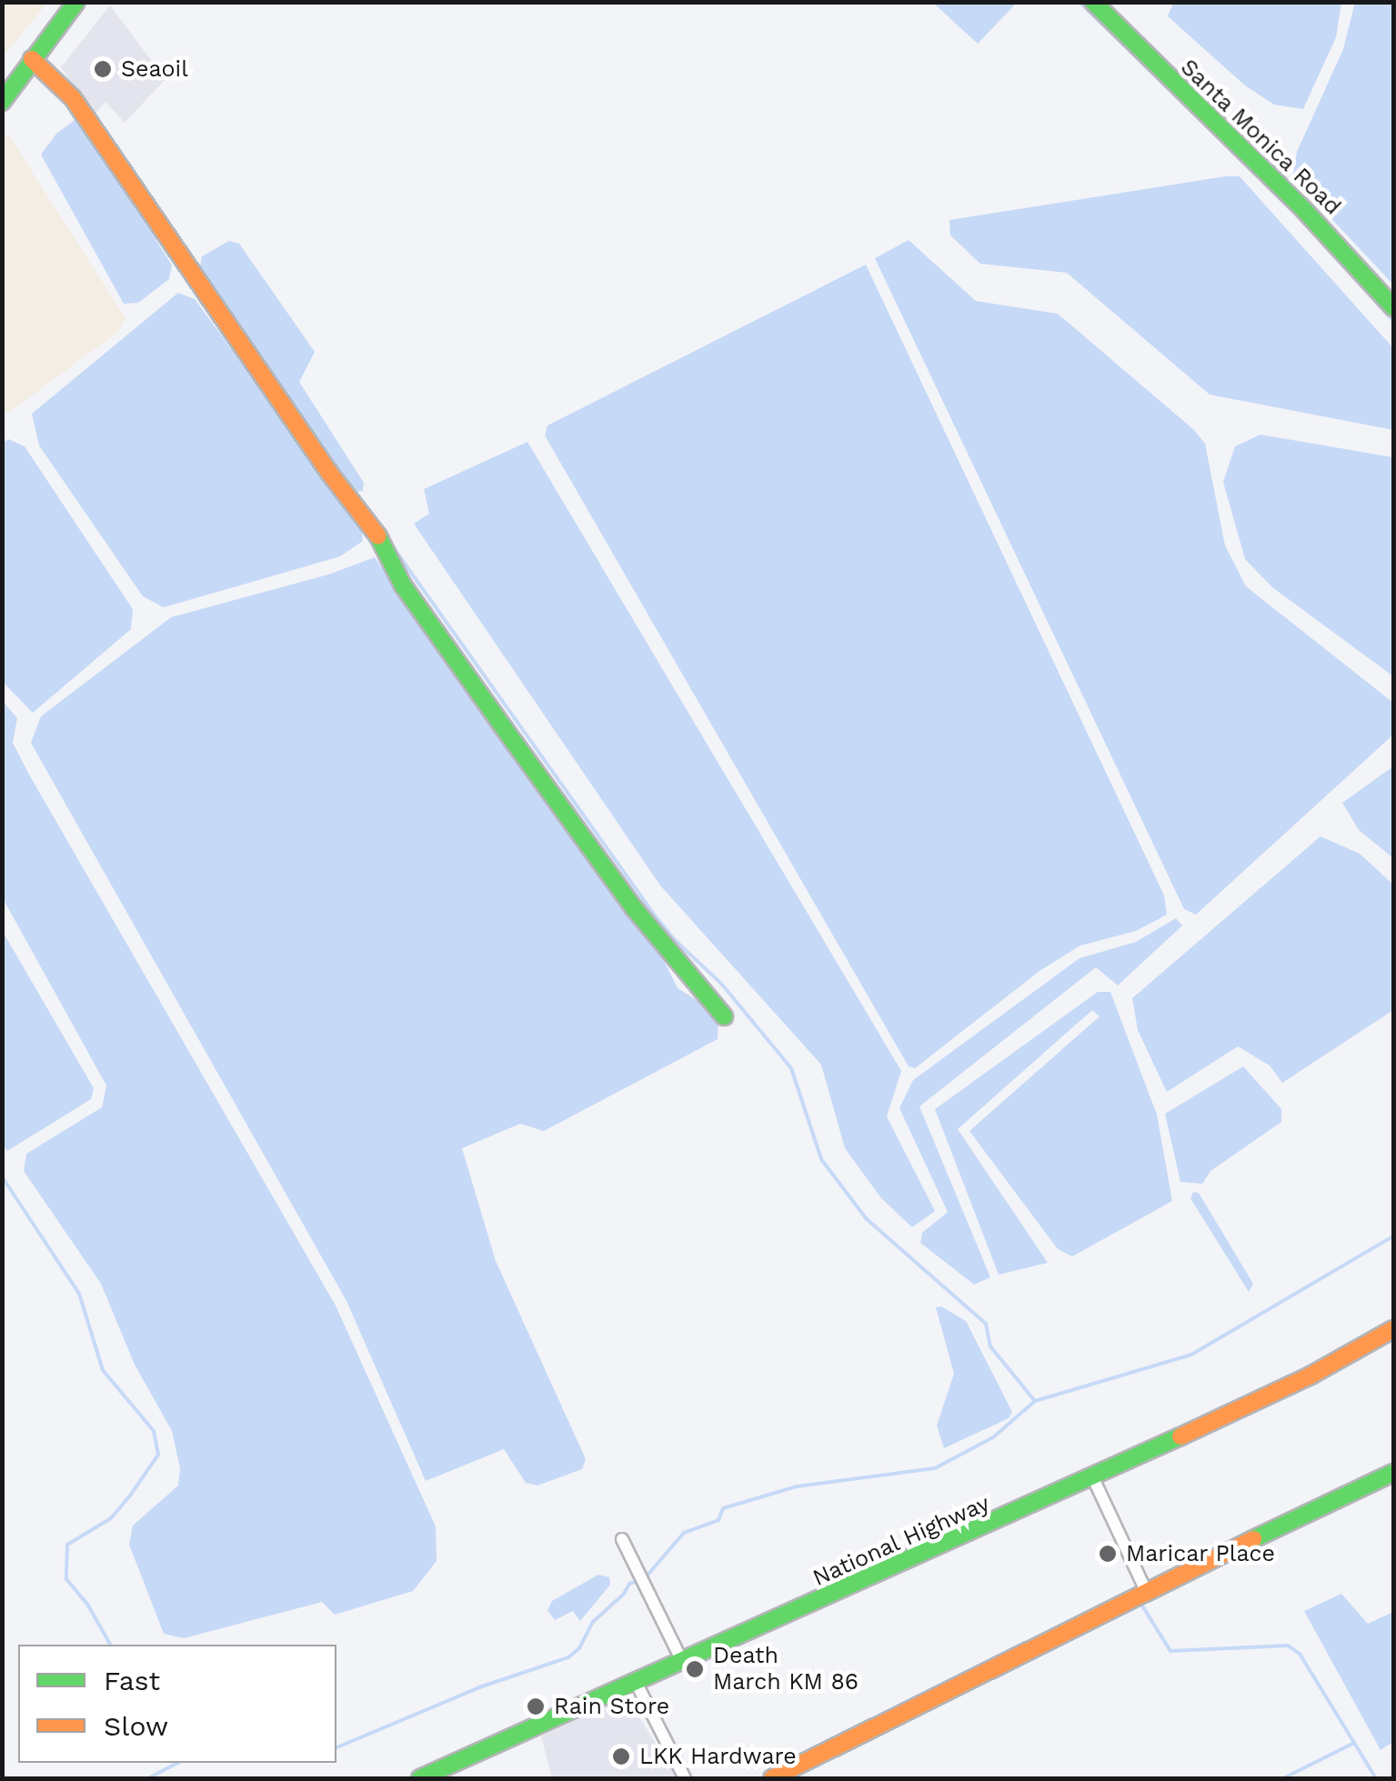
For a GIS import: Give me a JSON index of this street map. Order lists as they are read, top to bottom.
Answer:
{
  "streets": {
    "main road": ["Santa Monica Road", "National Highway"]
  },
  "places": [
    "Seaoil",
    "Maricar Place",
    "Death March KM 86",
    "Rain Store",
    "LKK Hardware"
  ],
  "legend": ["Fast", "Slow"]
}
